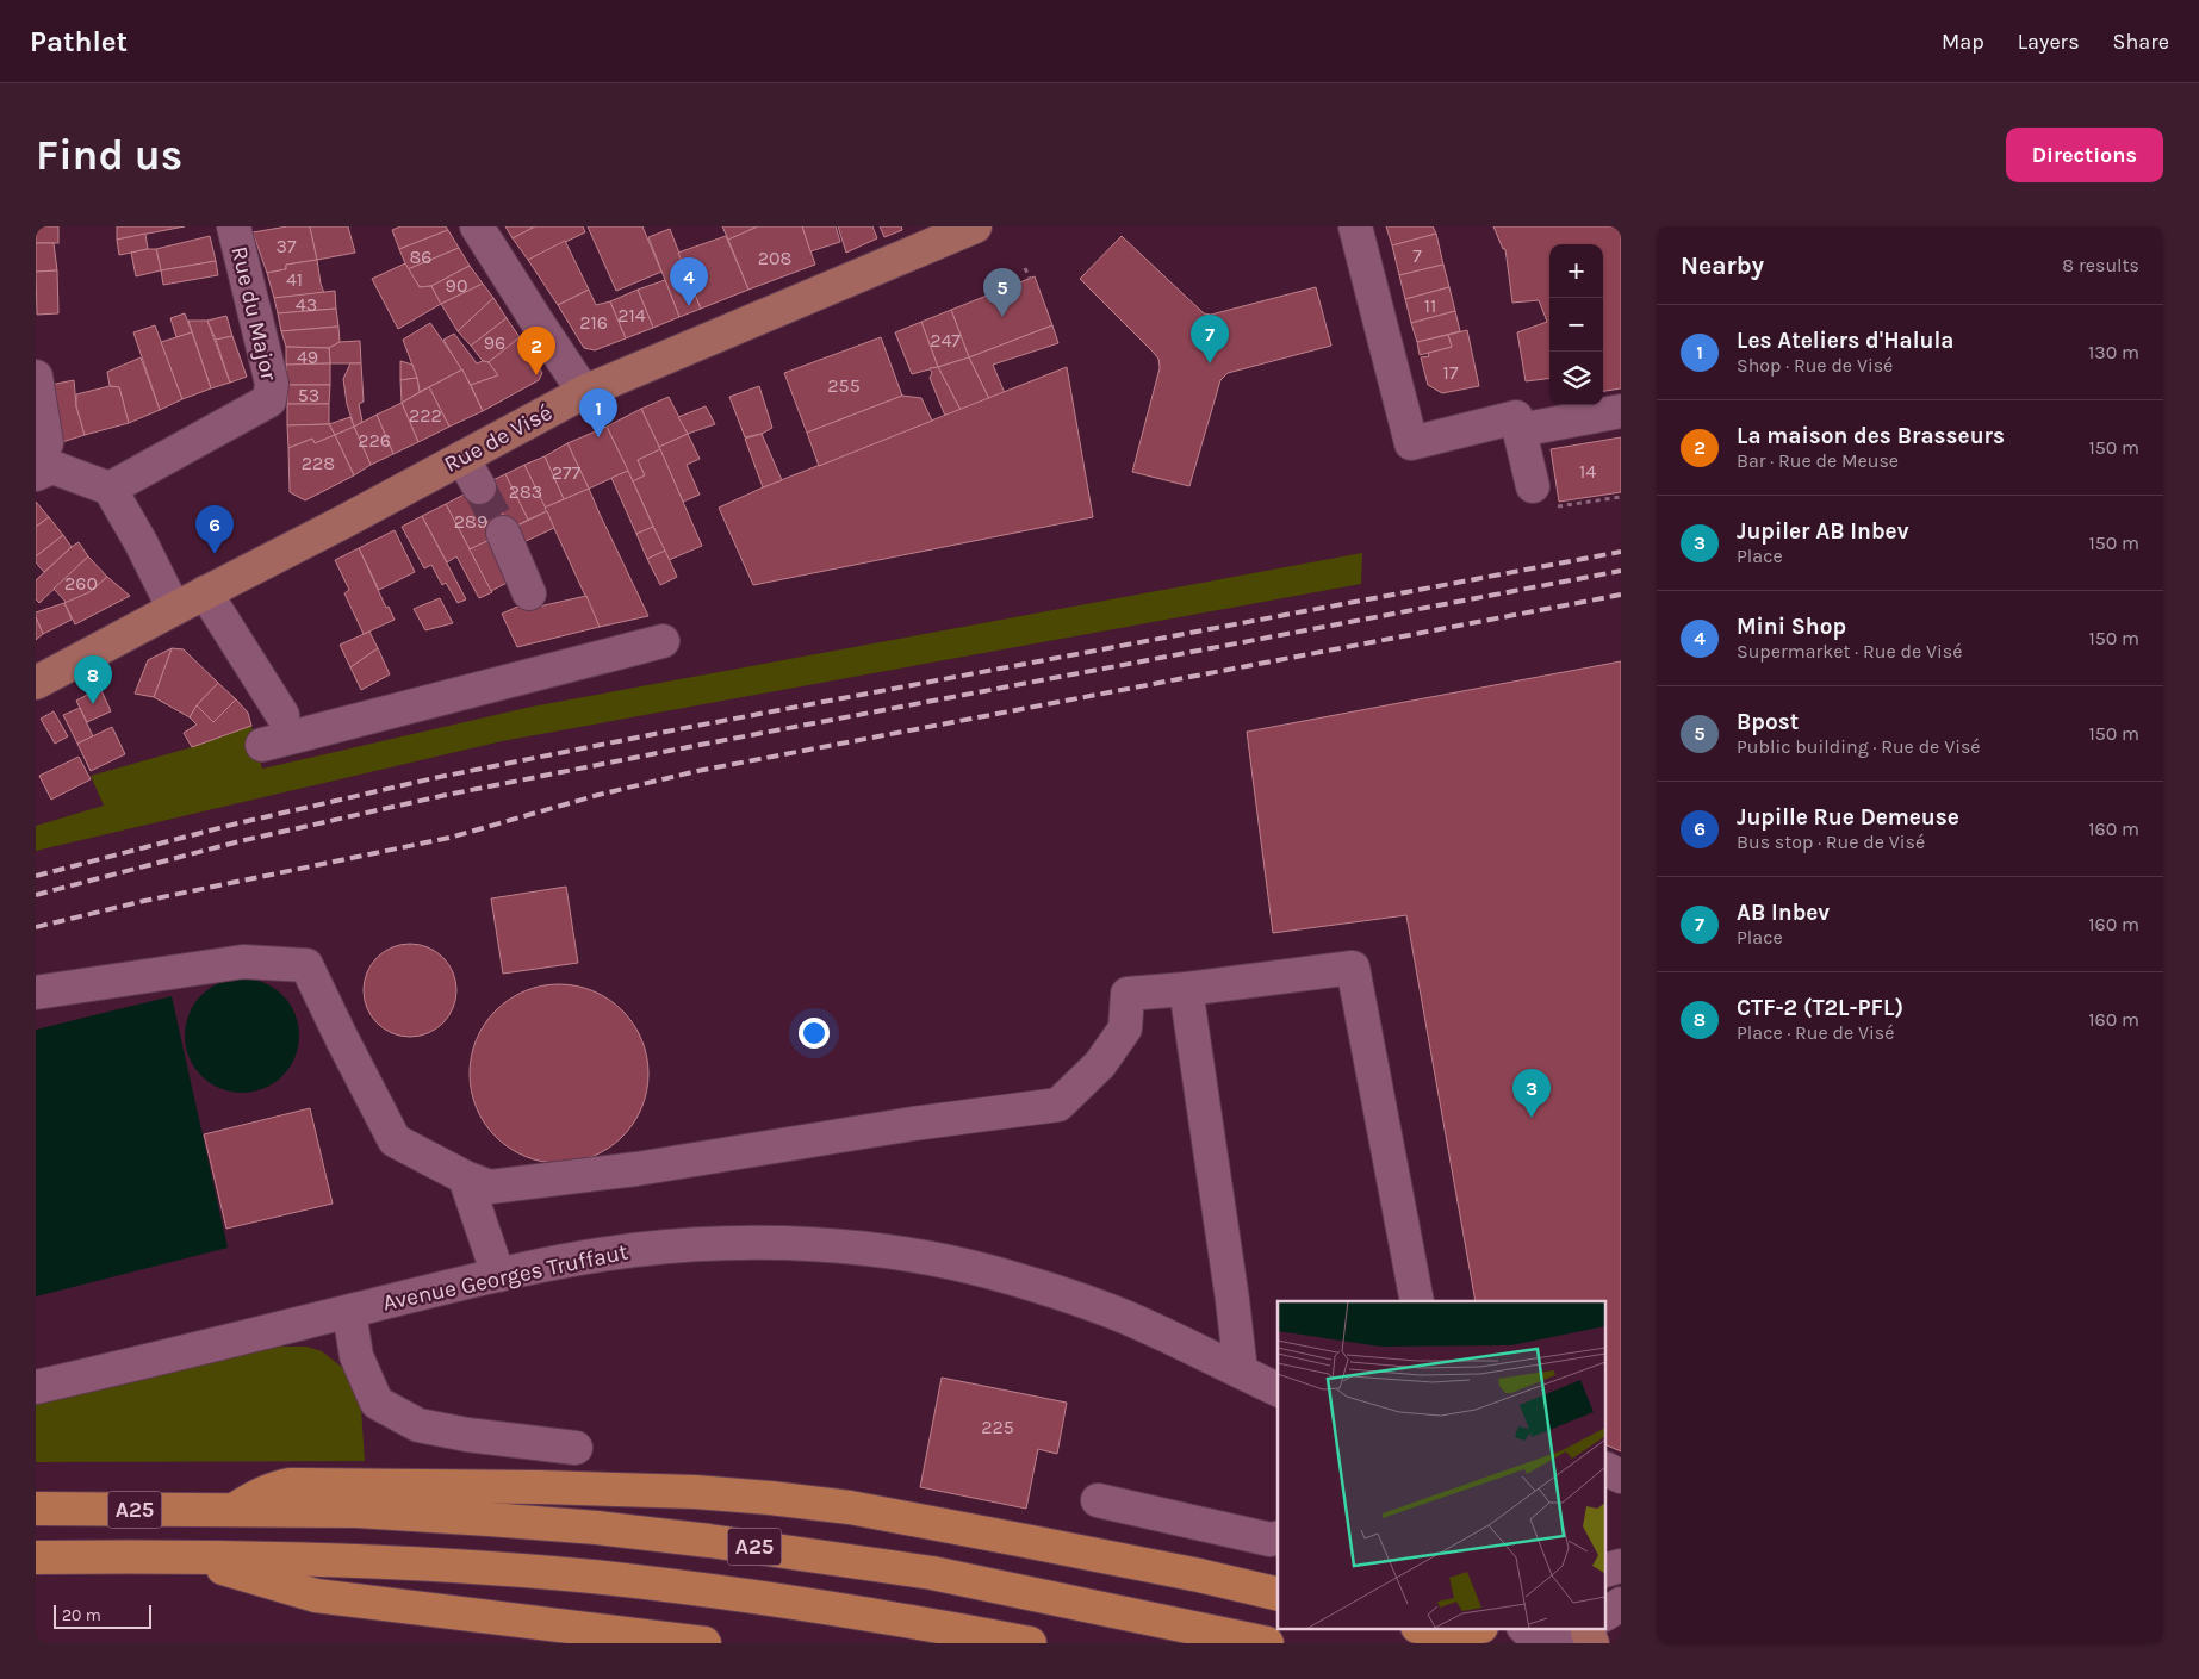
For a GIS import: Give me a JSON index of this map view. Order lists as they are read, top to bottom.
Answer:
{
  "streets": {
    "highway": ["A25"],
    "main road": ["Rue de Visé"],
    "street": ["Rue du Major", "Avenue Georges Truffaut"]
  },
  "house_numbers": [
    "37",
    "7",
    "86",
    "208",
    "41",
    "90",
    "43",
    "11",
    "214",
    "216",
    "247",
    "96",
    "49",
    "17",
    "255",
    "53",
    "222",
    "226",
    "228",
    "14",
    "277",
    "283",
    "289",
    "260",
    "225"
  ],
  "scale_bar": "20 m",
  "page": {
    "header": "Pathlet",
    "nav": ["Map", "Layers", "Share"],
    "buttons": "Directions",
    "title": "Find us",
    "heading": ["Nearby", "8 results"],
    "map_buttons": ["+", "−"],
    "pins": [
      "4",
      "5",
      "7",
      "2",
      "1",
      "6",
      "8",
      "3"
    ],
    "list": [
      {
        "mark": "1",
        "name": "Les Ateliers d'Halula",
        "note": "Shop · Rue de Visé",
        "value": "130 m"
      },
      {
        "mark": "2",
        "name": "La maison des Brasseurs",
        "note": "Bar · Rue de Meuse",
        "value": "150 m"
      },
      {
        "mark": "3",
        "name": "Jupiler AB Inbev",
        "note": "Place",
        "value": "150 m"
      },
      {
        "mark": "4",
        "name": "Mini Shop",
        "note": "Supermarket · Rue de Visé",
        "value": "150 m"
      },
      {
        "mark": "5",
        "name": "Bpost",
        "note": "Public building · Rue de Visé",
        "value": "150 m"
      },
      {
        "mark": "6",
        "name": "Jupille Rue Demeuse",
        "note": "Bus stop · Rue de Visé",
        "value": "160 m"
      },
      {
        "mark": "7",
        "name": "AB Inbev",
        "note": "Place",
        "value": "160 m"
      },
      {
        "mark": "8",
        "name": "CTF-2 (T2L-PFL)",
        "note": "Place · Rue de Visé",
        "value": "160 m"
      }
    ],
    "scale": "20 m"
  }
}
